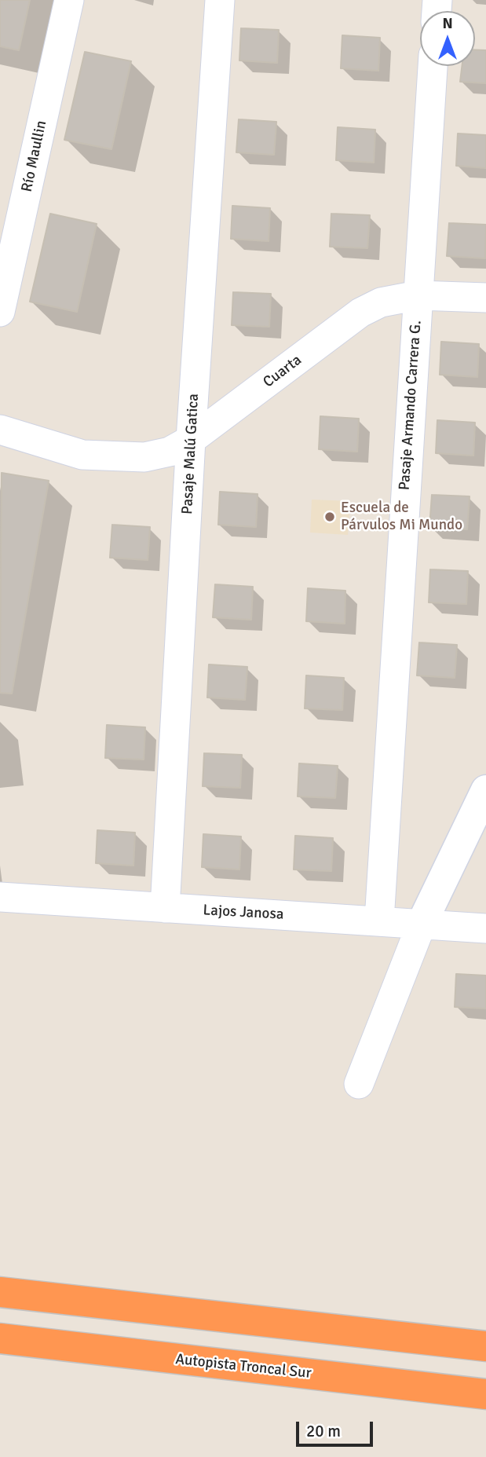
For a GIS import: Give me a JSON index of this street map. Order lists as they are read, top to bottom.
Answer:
{
  "streets": {
    "highway": ["Autopista Troncal Sur"],
    "street": [
      "Río Maullin",
      "Cuarta",
      "Pasaje Armando Carrera G.",
      "Pasaje Malú Gatica",
      "Lajos Janosa"
    ]
  },
  "crossings": [
    ["Cuarta", "Pasaje Armando Carrera G."],
    ["Cuarta", "Pasaje Malú Gatica"],
    ["Pasaje Armando Carrera G.", "Lajos Janosa"],
    ["Pasaje Malú Gatica", "Lajos Janosa"]
  ],
  "places": ["Escuela de Párvulos Mi Mundo"],
  "scale_bar": "20 m",
  "north": "top"
}
